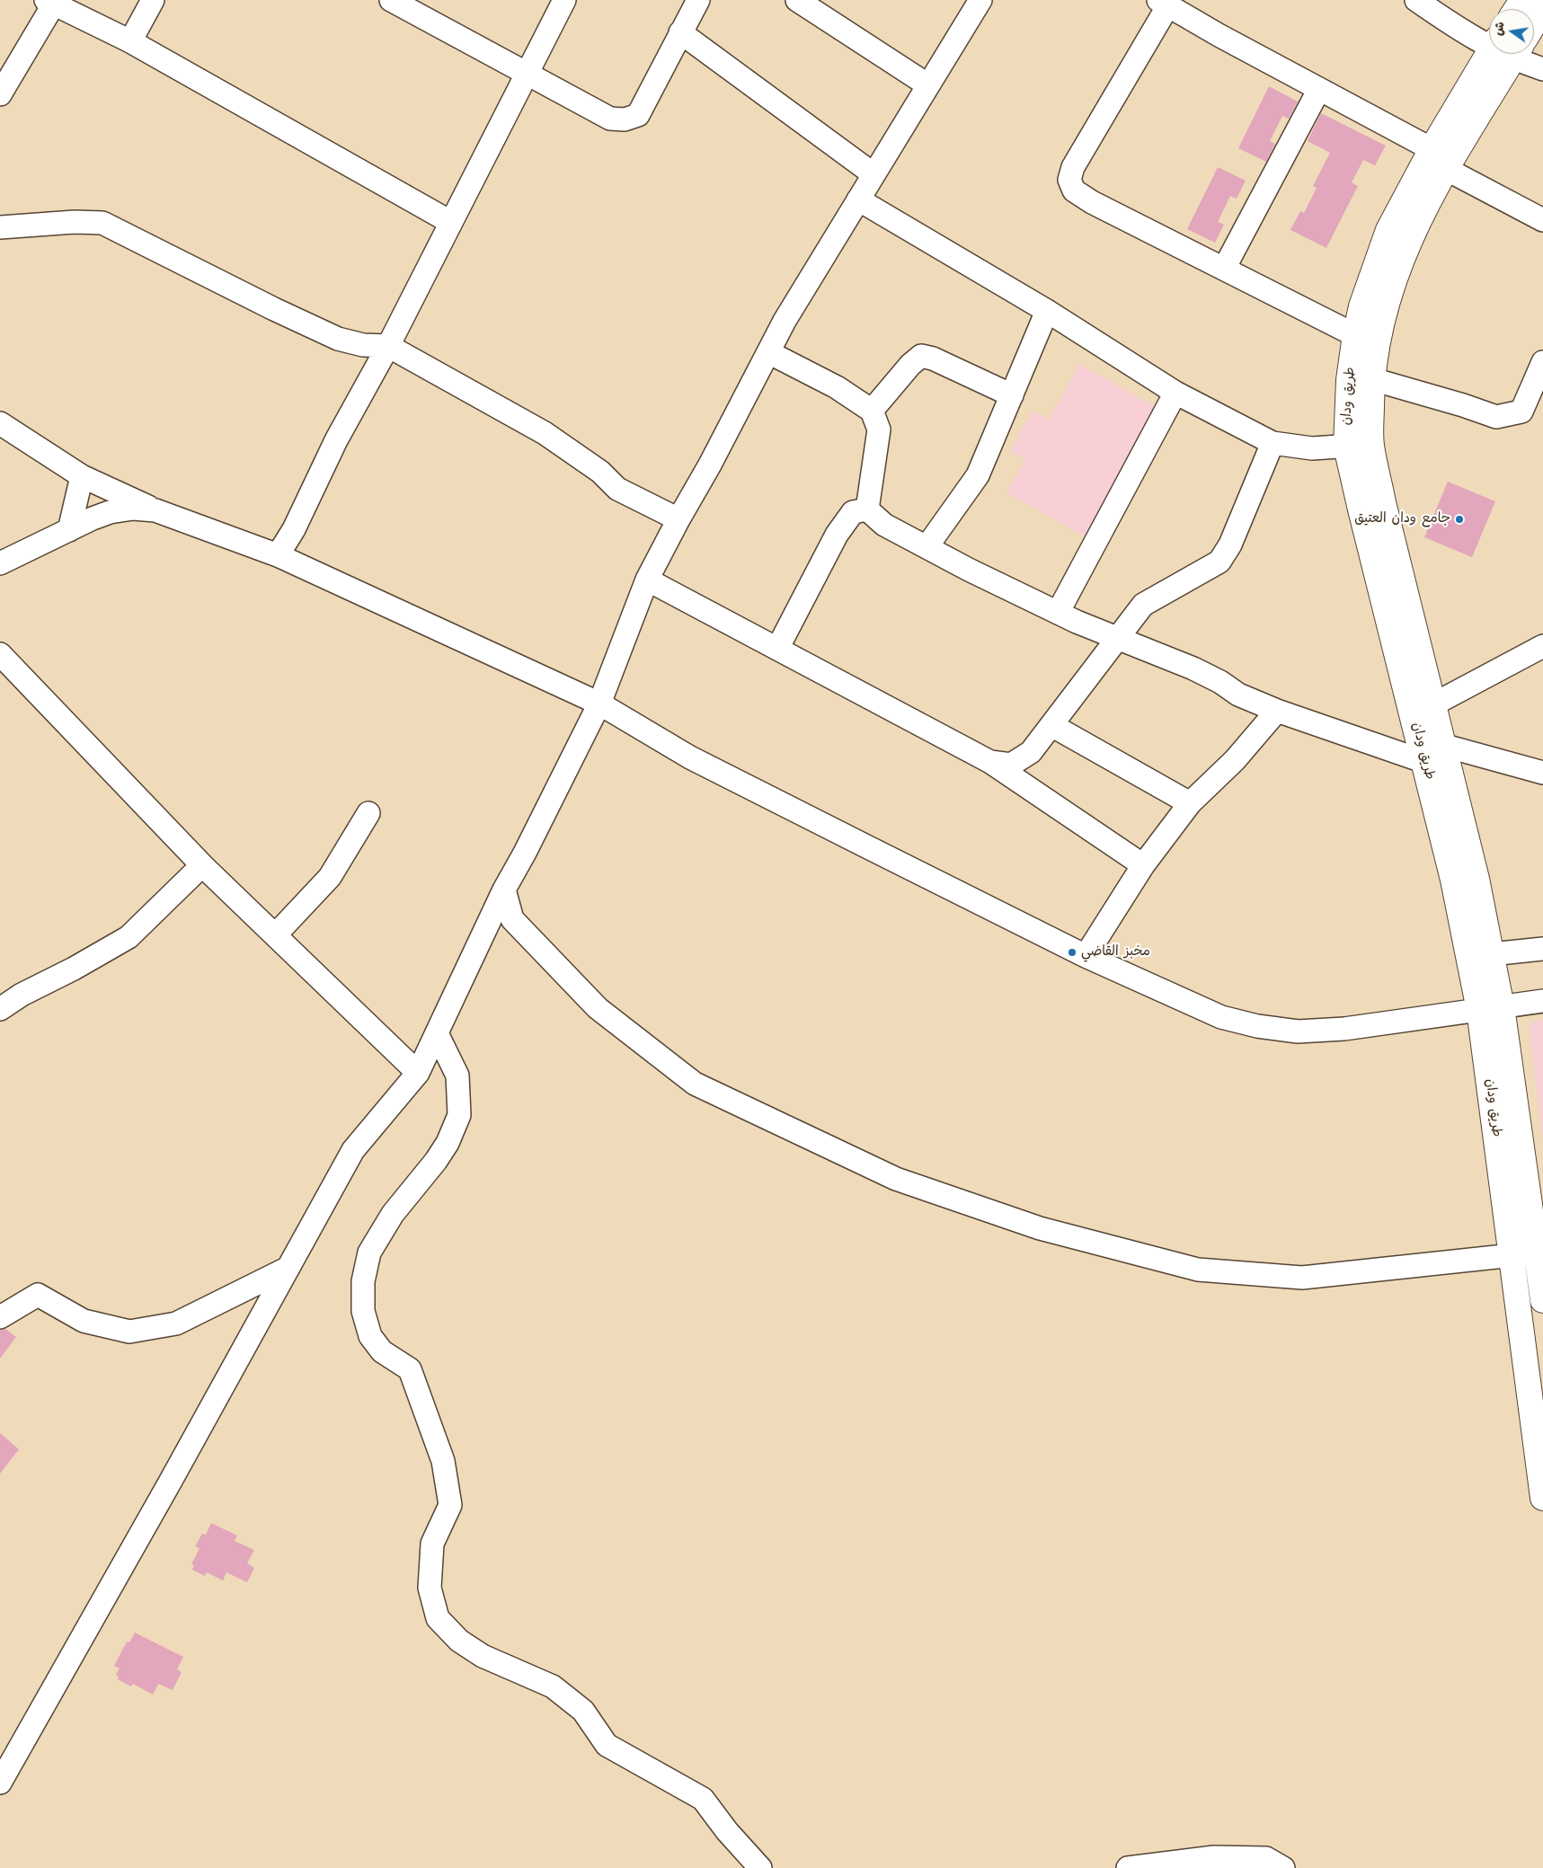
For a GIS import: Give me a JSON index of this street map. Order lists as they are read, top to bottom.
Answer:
{
  "streets": {
    "main road": ["طريق ودان"]
  },
  "places": ["جامع ودان العتيق", "مخبز القاضي"],
  "north": "left"
}
